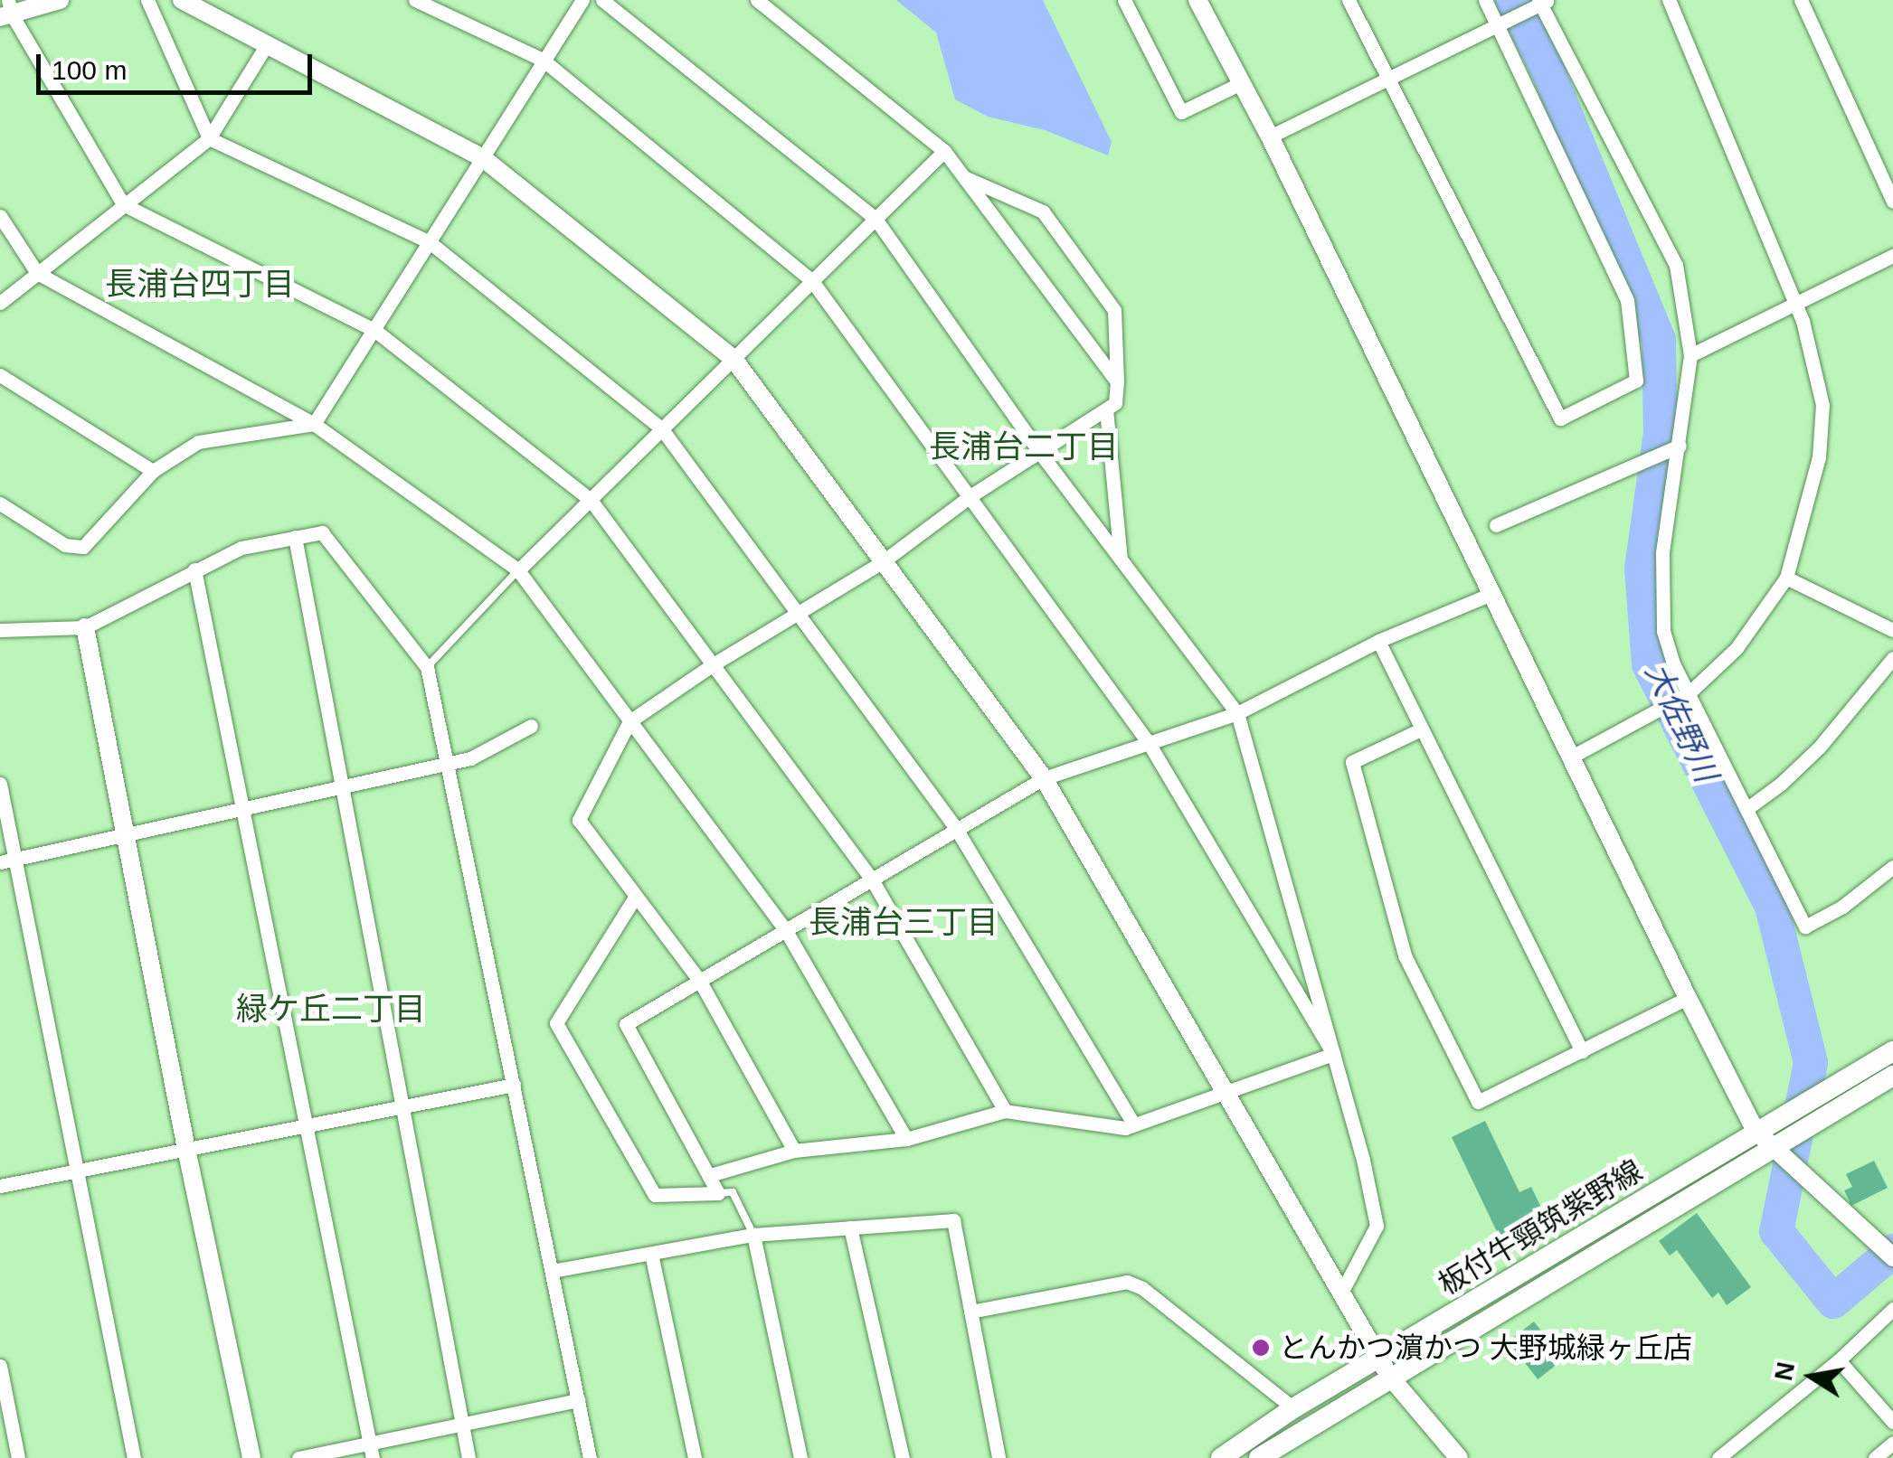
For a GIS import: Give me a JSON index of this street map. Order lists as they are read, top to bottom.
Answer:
{
  "streets": {
    "main road": ["板付牛頸筑紫野線"]
  },
  "districts": [
    "長浦台四丁目",
    "長浦台二丁目",
    "長浦台三丁目",
    "緑ケ丘二丁目"
  ],
  "water": ["大佐野川"],
  "places": ["とんかつ濵かつ 大野城緑ヶ丘店"],
  "scale_bar": "100 m",
  "north": "left"
}
